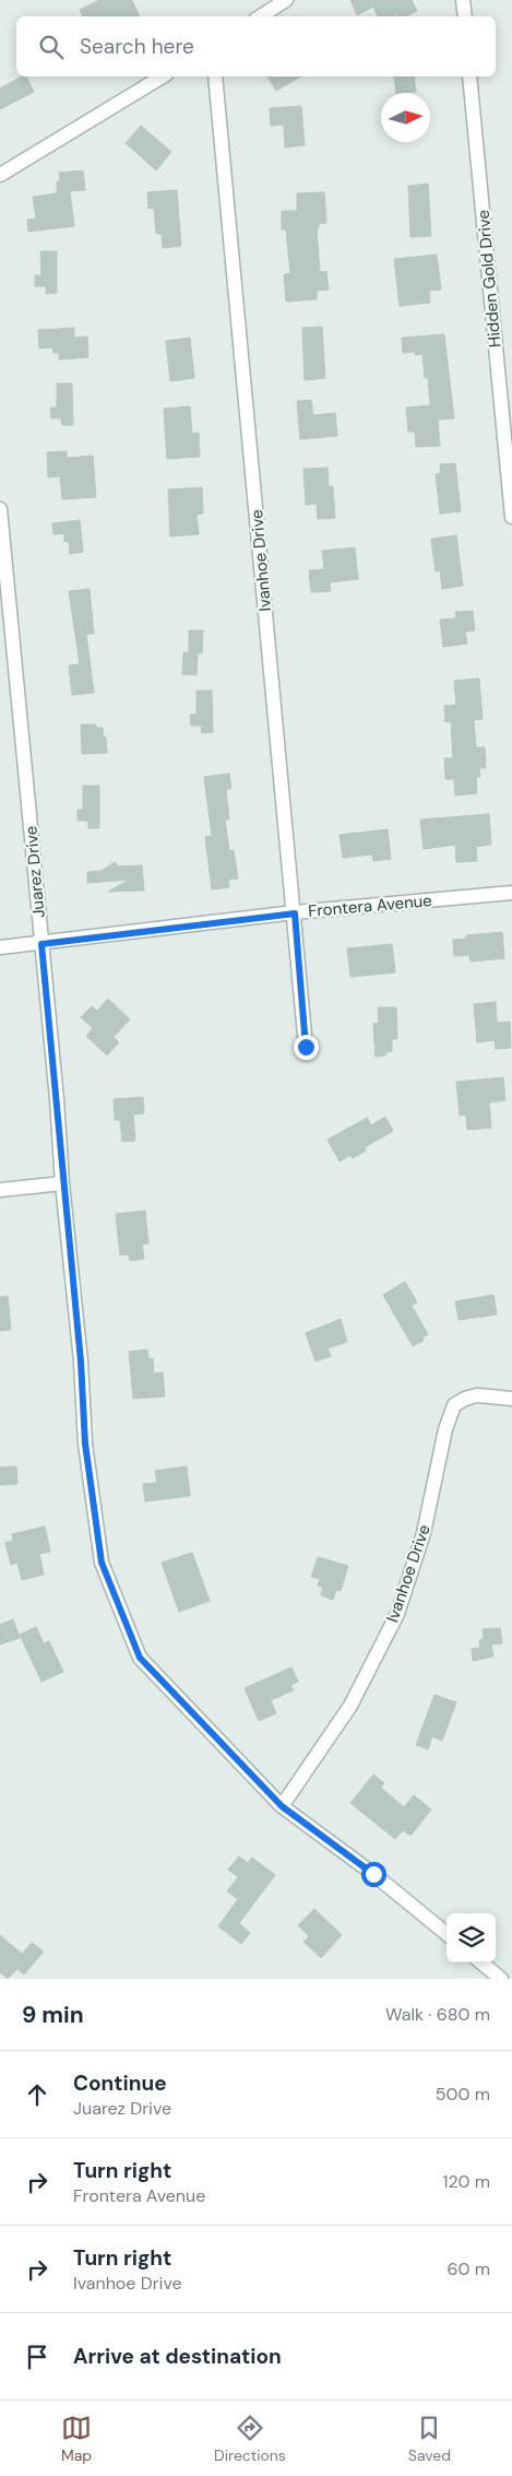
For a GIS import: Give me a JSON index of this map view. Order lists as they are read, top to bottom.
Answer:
{
  "streets": {
    "street": [
      "Hidden Gold Drive",
      "Ivanhoe Drive",
      "Juarez Drive",
      "Frontera Avenue"
    ]
  },
  "crossings": [
    ["Ivanhoe Drive", "Juarez Drive"],
    ["Ivanhoe Drive", "Frontera Avenue"],
    ["Juarez Drive", "Frontera Avenue"]
  ],
  "north": "right",
  "page": {
    "search": "Search here",
    "heading": ["9 min", "Walk · 680 m"],
    "list": [
      ["Continue", "Juarez Drive", "500 m"],
      ["Turn right", "Frontera Avenue", "120 m"],
      ["Turn right", "Ivanhoe Drive", "60 m"],
      "Arrive at destination"
    ],
    "nav": ["Map", "Directions", "Saved"]
  }
}
